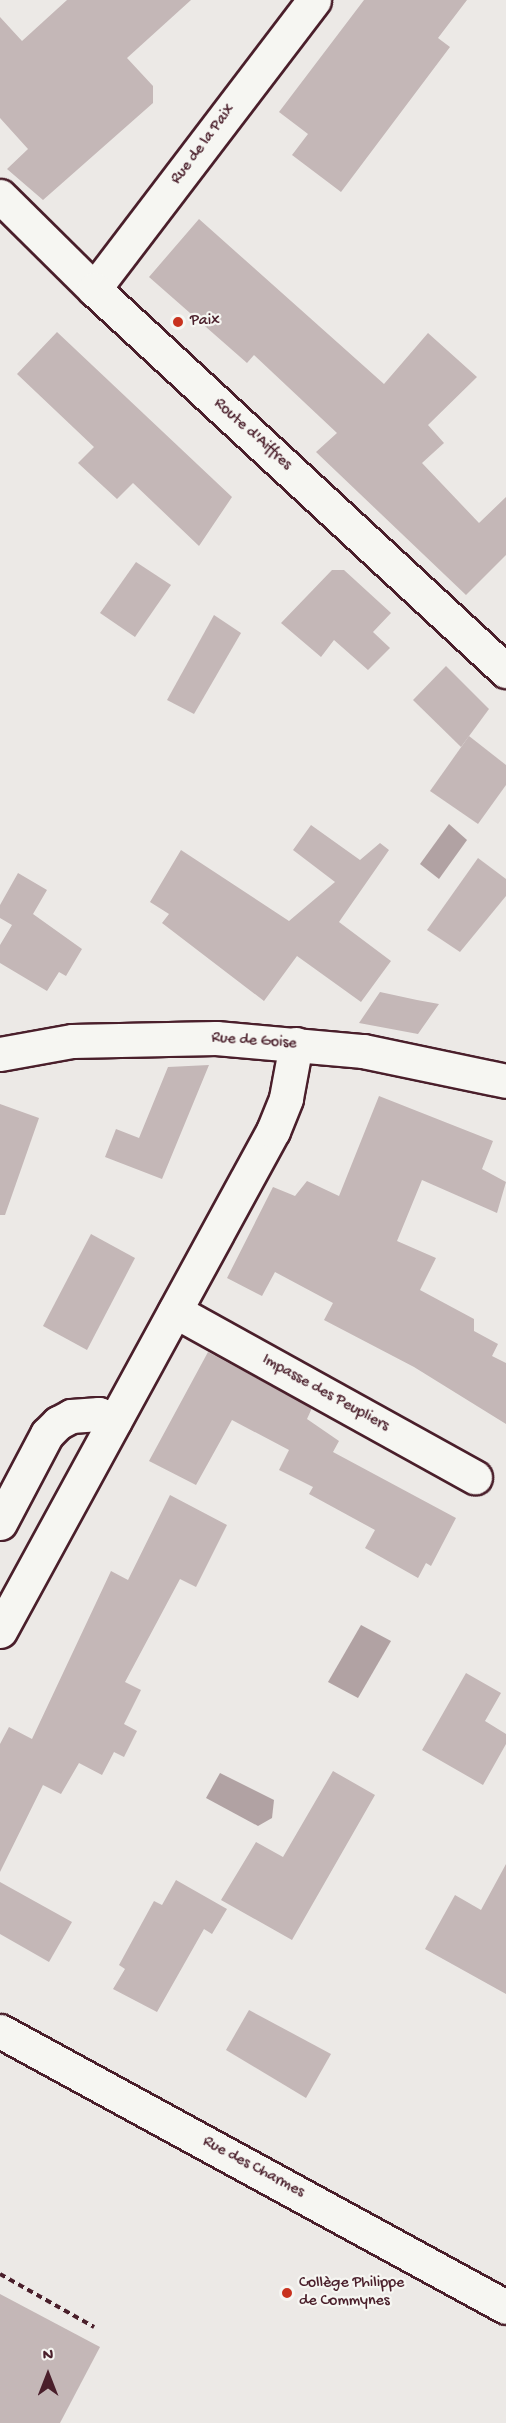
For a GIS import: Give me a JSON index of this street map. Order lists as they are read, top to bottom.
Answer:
{
  "streets": {
    "street": [
      "Rue de la Paix",
      "Route d'Aiffres",
      "Rue de Goise",
      "Impasse des Peupliers",
      "Rue des Charmes"
    ]
  },
  "crossings": [
    ["Rue de la Paix", "Route d'Aiffres"]
  ],
  "places": ["Paix", "Collège Philippe de Commynes"],
  "north": "top"
}
